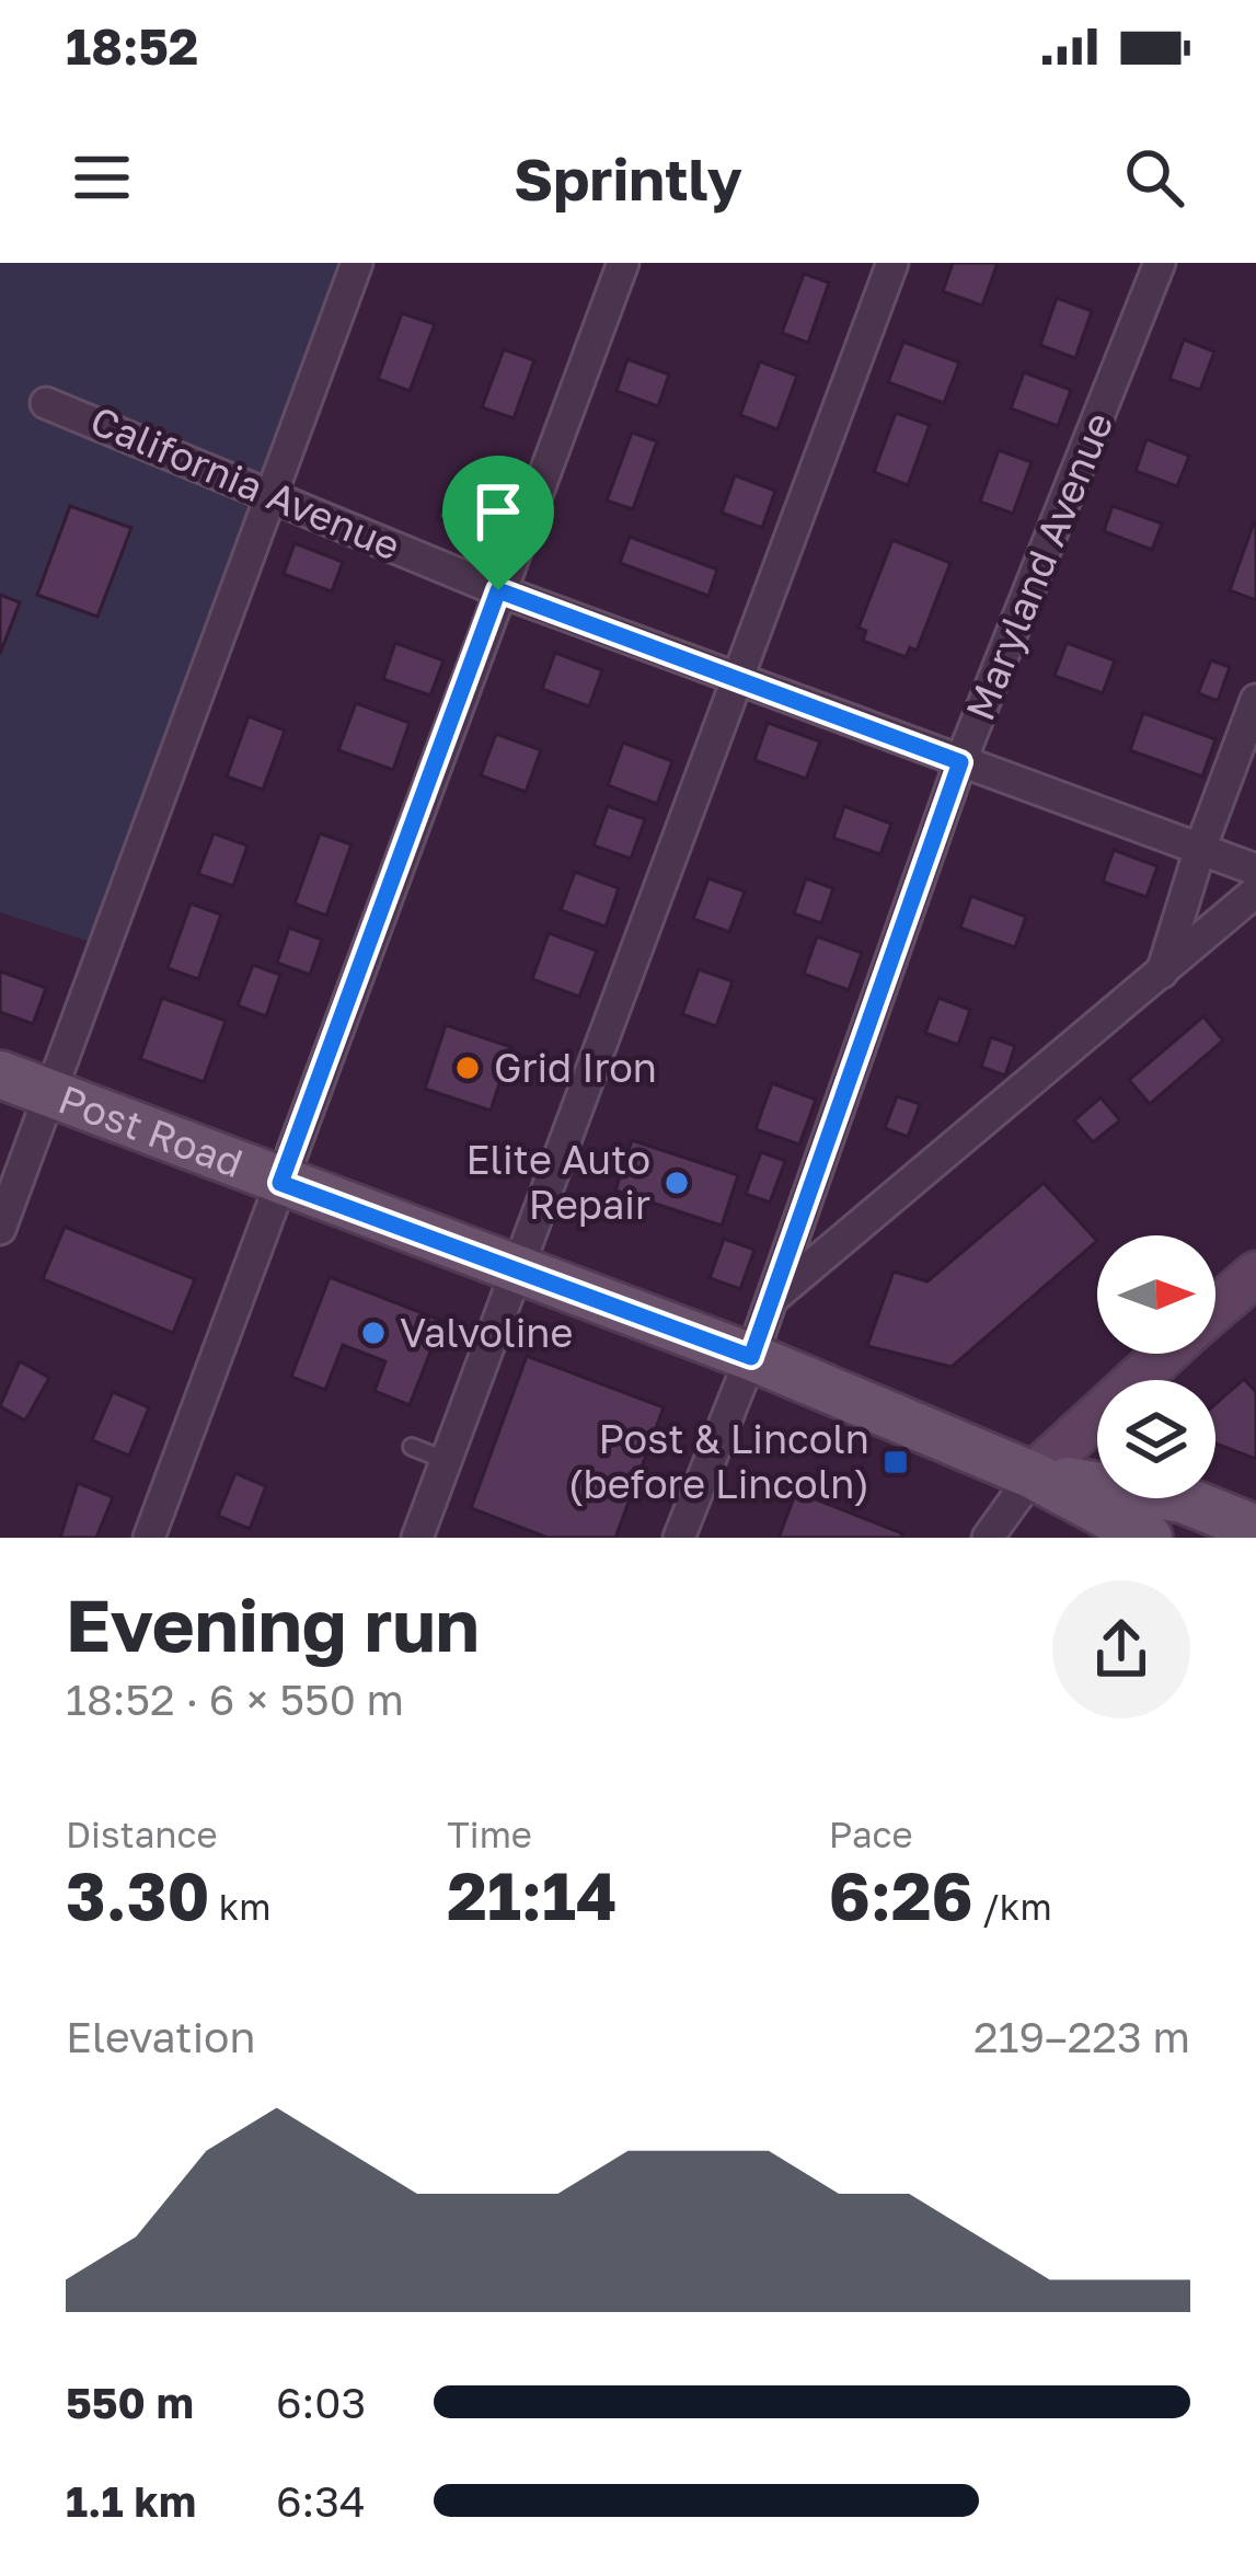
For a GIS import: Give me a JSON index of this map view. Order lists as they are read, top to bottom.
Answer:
{
  "streets": {
    "main road": ["Post Road"],
    "street": ["California Avenue", "Maryland Avenue"]
  },
  "crossings": [
    ["California Avenue", "Maryland Avenue"],
    ["Maryland Avenue", "Post Road"]
  ],
  "places": {
    "other": ["Grid Iron", "Elite Auto Repair", "Valvoline"],
    "transit": ["Post & Lincoln (before Lincoln)"]
  },
  "north": "right",
  "page": {
    "status": "18:52",
    "header": "Sprintly",
    "heading": ["Evening run", "18:52 · 6 × 550 m"],
    "stats": [
      ["Distance", "3.30 km"],
      ["Time", "21:14"],
      ["Pace", "6:26 /km"]
    ],
    "chart": ["Elevation", "219–223 m"],
    "list": [
      {
        "name": "550 m",
        "note": "6:03"
      },
      {
        "name": "1.1 km",
        "note": "6:34"
      }
    ]
  }
}
